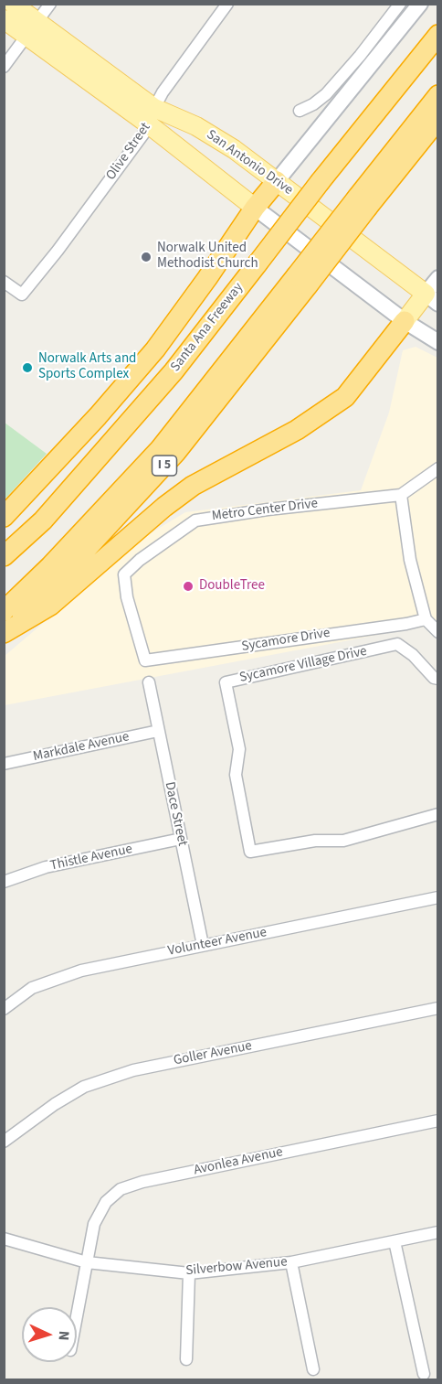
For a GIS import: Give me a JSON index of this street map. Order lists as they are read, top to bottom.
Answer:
{
  "streets": {
    "highway": ["Santa Ana Freeway", "I 5"],
    "main road": ["San Antonio Drive"],
    "street": [
      "Olive Street",
      "Metro Center Drive",
      "Sycamore Drive",
      "Sycamore Village Drive",
      "Markdale Avenue",
      "Dace Street",
      "Thistle Avenue",
      "Volunteer Avenue",
      "Goller Avenue",
      "Avonlea Avenue",
      "Silverbow Avenue"
    ]
  },
  "crossings": [
    ["Olive Street", "San Antonio Drive"],
    ["Metro Center Drive", "Sycamore Drive"],
    ["Markdale Avenue", "Dace Street"],
    ["Dace Street", "Thistle Avenue"],
    ["Dace Street", "Volunteer Avenue"],
    ["Avonlea Avenue", "Silverbow Avenue"]
  ],
  "places": ["Norwalk United Methodist Church", "Norwalk Arts and Sports Complex", "DoubleTree"],
  "north": "right"
}
